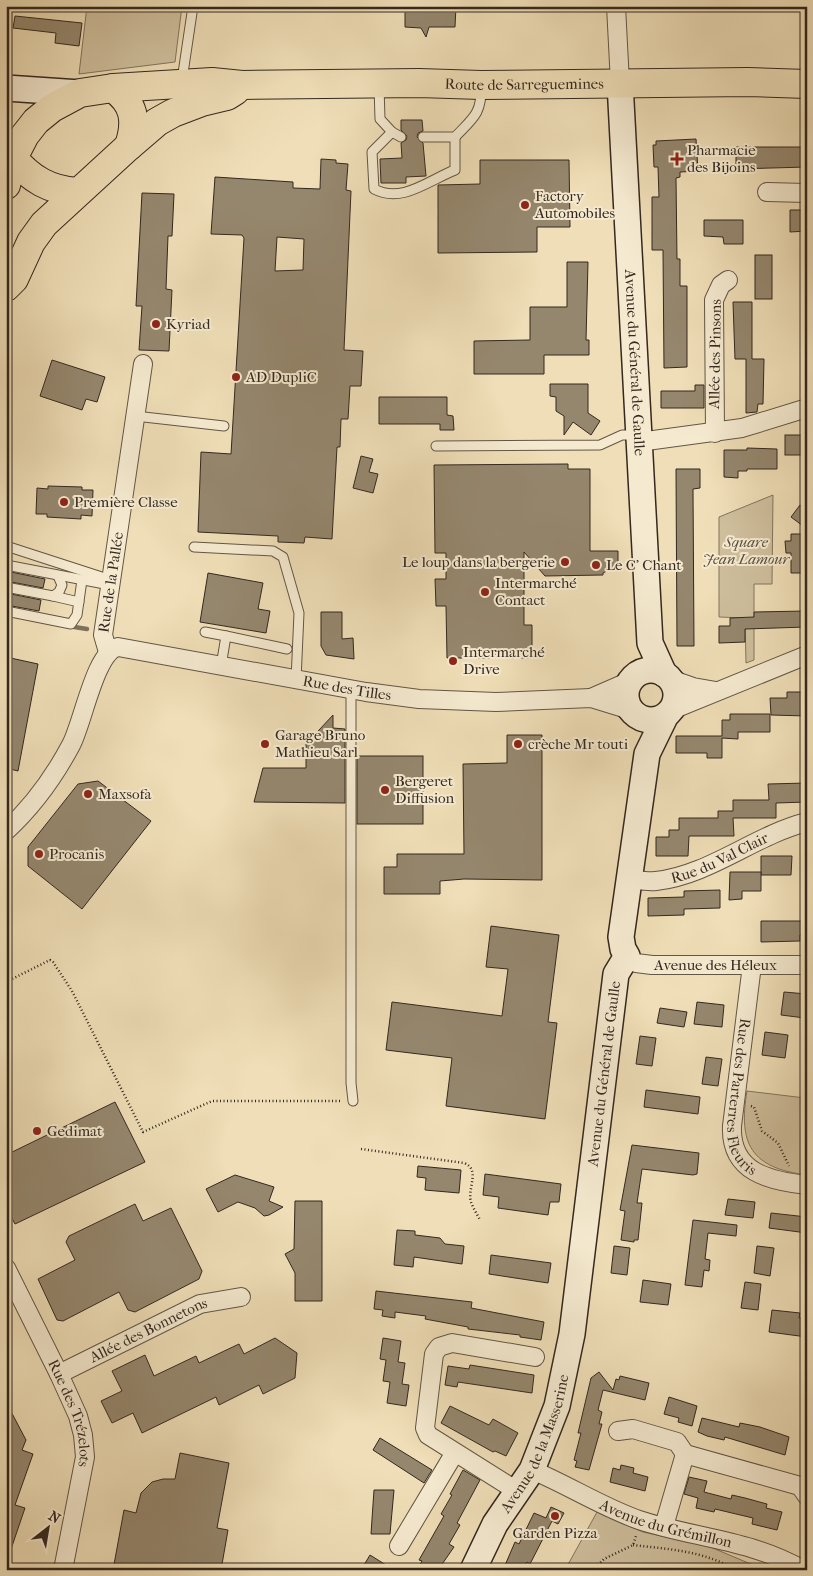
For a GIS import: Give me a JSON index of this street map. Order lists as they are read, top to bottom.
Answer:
{
  "streets": {
    "main road": ["Route de Sarreguemines"],
    "street": [
      "Allée des Pinsons",
      "Avenue du Général de Gaulle",
      "Rue de la Pallée",
      "Rue des Tilles",
      "Rue du Val Clair",
      "Avenue des Héleux",
      "Rue des Parterres Fleuris",
      "Allée des Bonnetons",
      "Rue des Trézelots",
      "Avenue de la Masserine",
      "Avenue du Grémillon"
    ]
  },
  "crossings": [
    ["Route de Sarreguemines", "Avenue du Général de Gaulle"],
    ["Avenue du Général de Gaulle", "Rue des Tilles"],
    ["Avenue du Général de Gaulle", "Avenue des Héleux"],
    ["Avenue du Général de Gaulle", "Avenue de la Masserine"],
    ["Rue de la Pallée", "Rue des Tilles"],
    ["Avenue des Héleux", "Rue des Parterres Fleuris"],
    ["Allée des Bonnetons", "Rue des Trézelots"],
    ["Avenue de la Masserine", "Avenue du Grémillon"]
  ],
  "parks": ["Square Jean Lamour"],
  "places": {
    "health": ["Pharmacie des Bijoins"],
    "other": [
      "Factory Automobiles",
      "Kyriad",
      "AD DupliC",
      "Première Classe",
      "Le loup dans la bergerie",
      "Le C' Chant",
      "Intermarché Contact",
      "Intermarché Drive",
      "Garage Bruno Mathieu Sarl",
      "crèche Mr touti",
      "Bergeret Diffusion",
      "Maxsofa",
      "Procanis",
      "Gedimat",
      "Garden Pizza"
    ]
  },
  "north": "top right"
}
